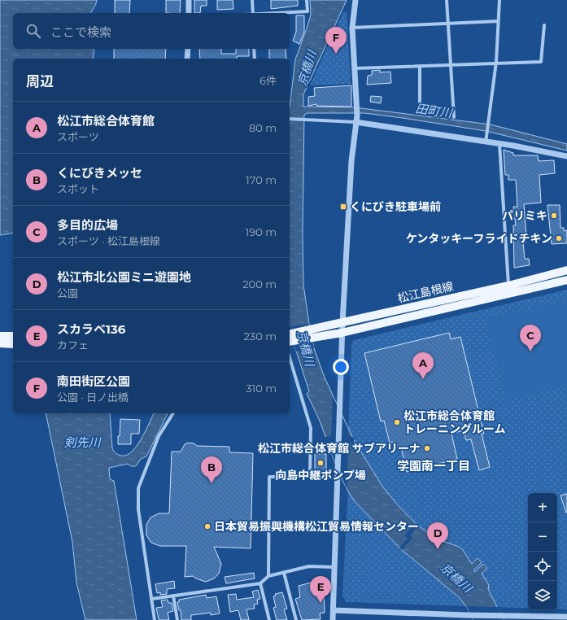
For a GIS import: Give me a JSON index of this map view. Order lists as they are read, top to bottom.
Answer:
{
  "streets": {
    "main road": ["松江島根線"]
  },
  "districts": ["学園南一丁目"],
  "water": ["京橋川", "田町川", "剣先川"],
  "places": {
    "transit": ["くにびき駐車場前"],
    "other": [
      "パリミキ",
      "ケンタッキーフライドチキン",
      "松江市総合体育館 トレーニングルーム",
      "松江市総合体育館 サブアリーナ",
      "向島中継ポンプ場",
      "日本貿易振興機構松江貿易情報センター"
    ]
  },
  "page": {
    "search": "ここで検索",
    "pins": [
      "F",
      "C",
      "A",
      "B",
      "D",
      "E"
    ],
    "heading": ["周辺", "6件"],
    "list": [
      {
        "mark": "A",
        "name": "松江市総合体育館",
        "note": "スポーツ",
        "value": "80 m"
      },
      {
        "mark": "B",
        "name": "くにびきメッセ",
        "note": "スポット",
        "value": "170 m"
      },
      {
        "mark": "C",
        "name": "多目的広場",
        "note": "スポーツ · 松江島根線",
        "value": "190 m"
      },
      {
        "mark": "D",
        "name": "松江市北公園ミニ遊園地",
        "note": "公園",
        "value": "200 m"
      },
      {
        "mark": "E",
        "name": "スカラベ136",
        "note": "カフェ",
        "value": "230 m"
      },
      {
        "mark": "F",
        "name": "南田街区公園",
        "note": "公園 · 日ノ出橋",
        "value": "310 m"
      }
    ],
    "map_buttons": ["+", "−"]
  }
}
